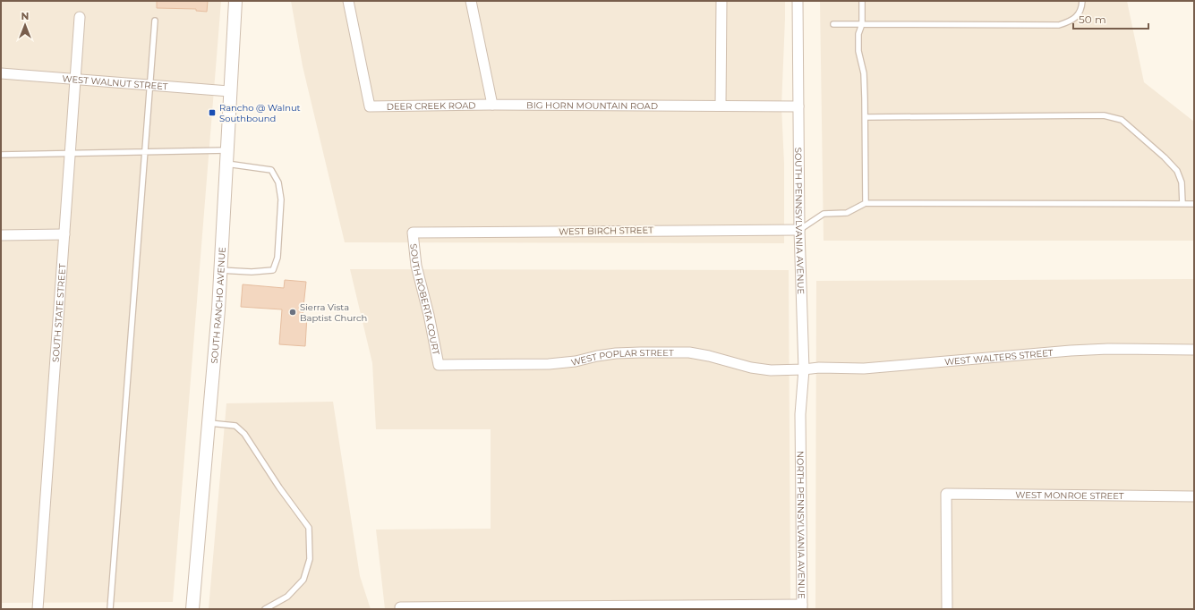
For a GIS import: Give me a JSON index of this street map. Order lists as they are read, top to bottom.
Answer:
{
  "streets": {
    "street": [
      "WEST WALNUT STREET",
      "DEER CREEK ROAD",
      "BIG HORN MOUNTAIN ROAD",
      "SOUTH PENNSYLVANIA AVENUE",
      "WEST BIRCH STREET",
      "SOUTH ROBERTA COURT",
      "SOUTH RANCHO AVENUE",
      "SOUTH STATE STREET",
      "WEST POPLAR STREET",
      "WEST WALTERS STREET",
      "WEST MONROE STREET",
      "NORTH PENNSYLVANIA AVENUE"
    ]
  },
  "crossings": [
    ["WEST WALNUT STREET", "SOUTH RANCHO AVENUE"],
    ["WEST WALNUT STREET", "SOUTH STATE STREET"],
    ["DEER CREEK ROAD", "BIG HORN MOUNTAIN ROAD"],
    ["BIG HORN MOUNTAIN ROAD", "SOUTH PENNSYLVANIA AVENUE"],
    ["SOUTH PENNSYLVANIA AVENUE", "WEST BIRCH STREET"],
    ["SOUTH PENNSYLVANIA AVENUE", "WEST POPLAR STREET"],
    ["SOUTH PENNSYLVANIA AVENUE", "WEST WALTERS STREET"],
    ["SOUTH PENNSYLVANIA AVENUE", "NORTH PENNSYLVANIA AVENUE"],
    ["WEST BIRCH STREET", "SOUTH ROBERTA COURT"],
    ["SOUTH ROBERTA COURT", "WEST POPLAR STREET"],
    ["WEST POPLAR STREET", "WEST WALTERS STREET"]
  ],
  "places": {
    "transit": ["Rancho @ Walnut Southbound"],
    "other": ["Sierra Vista Baptist Church"]
  },
  "scale_bar": "50 m",
  "north": "top"
}
